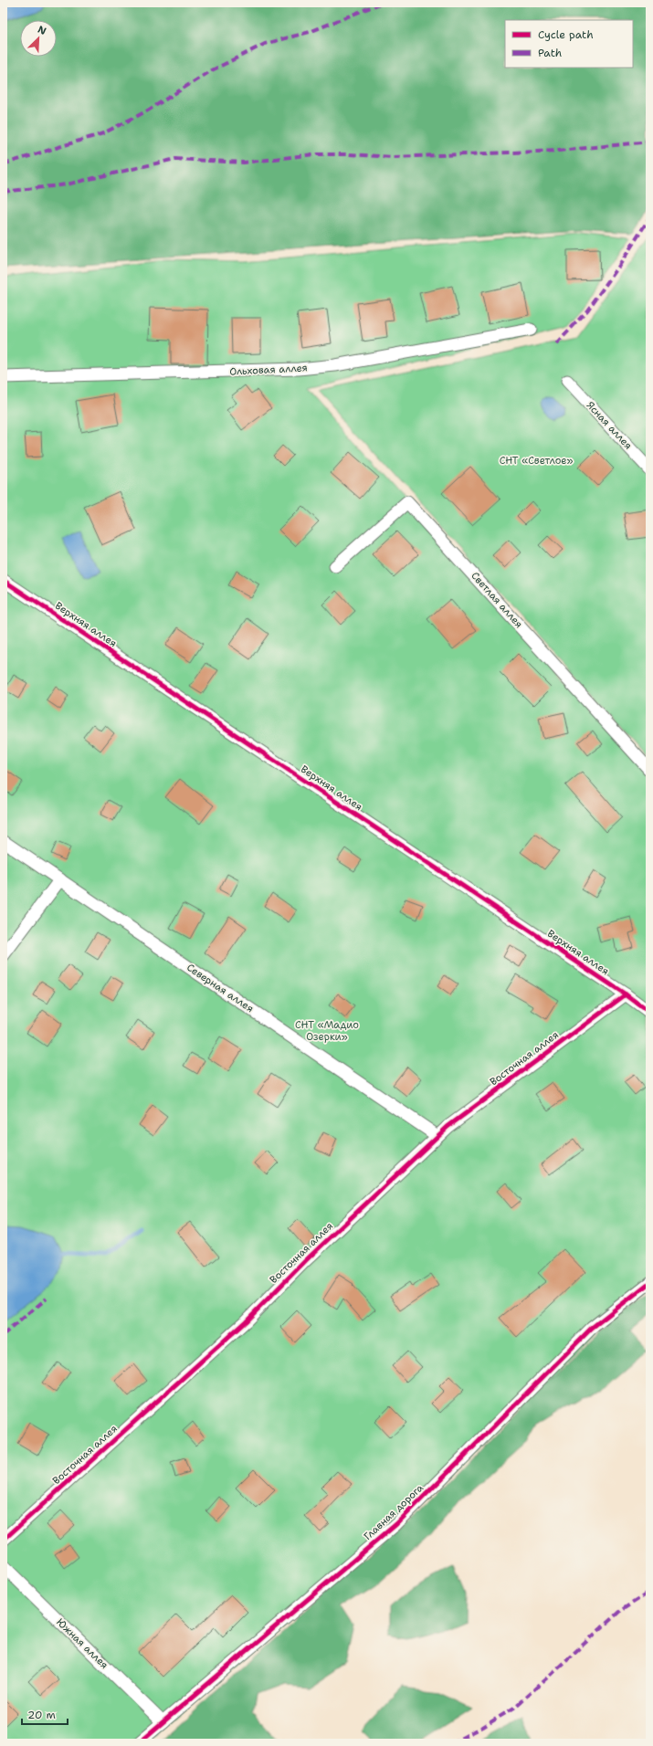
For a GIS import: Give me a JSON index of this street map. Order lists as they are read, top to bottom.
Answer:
{
  "streets": {
    "street": [
      "Ольховая аллея",
      "Ясная аллея",
      "Светлая аллея",
      "Верхняя аллея",
      "Северная аллея",
      "Восточная аллея",
      "Главная дорога",
      "Южная аллея"
    ]
  },
  "crossings": [
    ["Верхняя аллея", "Восточная аллея"],
    ["Северная аллея", "Восточная аллея"],
    ["Главная дорога", "Южная аллея"]
  ],
  "parks": ["СНТ «Светлое»", "СНТ «Мадио Озерки»"],
  "legend": ["Cycle path", "Path"],
  "scale_bar": "20 m",
  "north": "top right"
}
